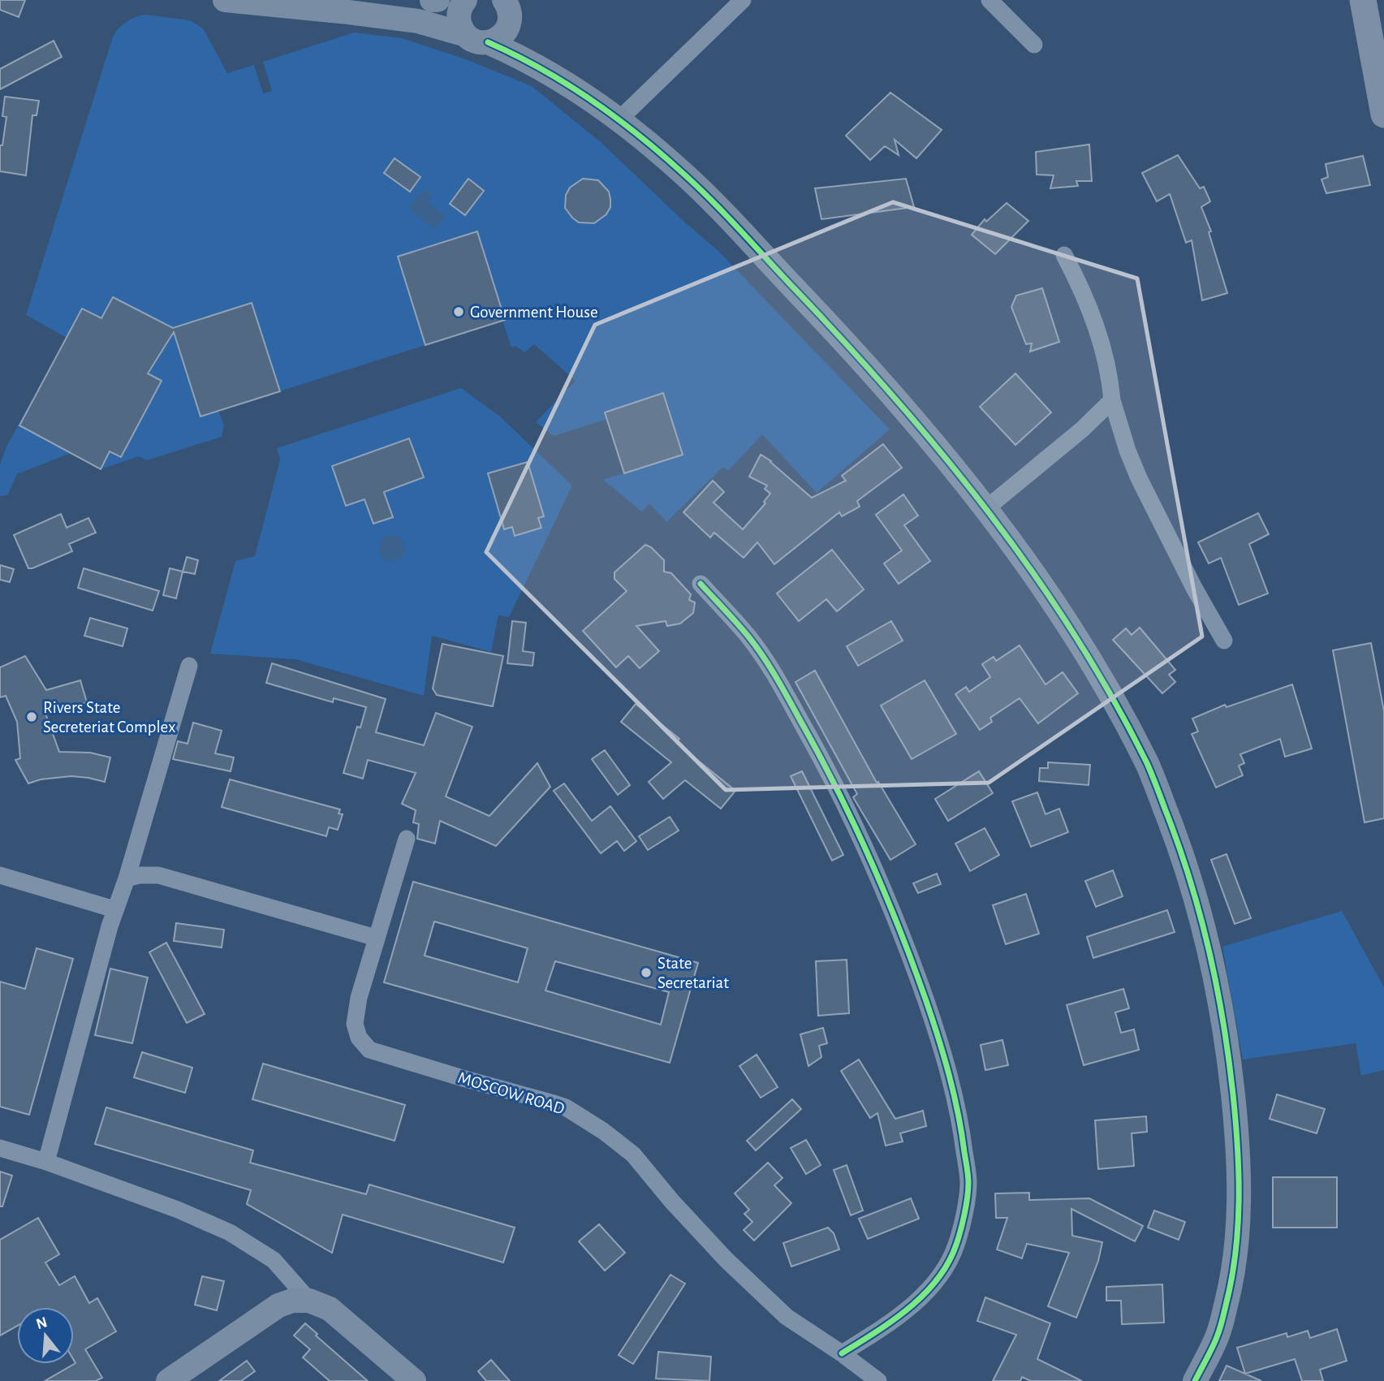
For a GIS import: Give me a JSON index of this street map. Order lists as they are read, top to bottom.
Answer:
{
  "streets": {
    "street": ["MOSCOW ROAD"]
  },
  "places": ["Government House", "Rivers State Secreteriat Complex", "State Secretariat"],
  "north": "top"
}
